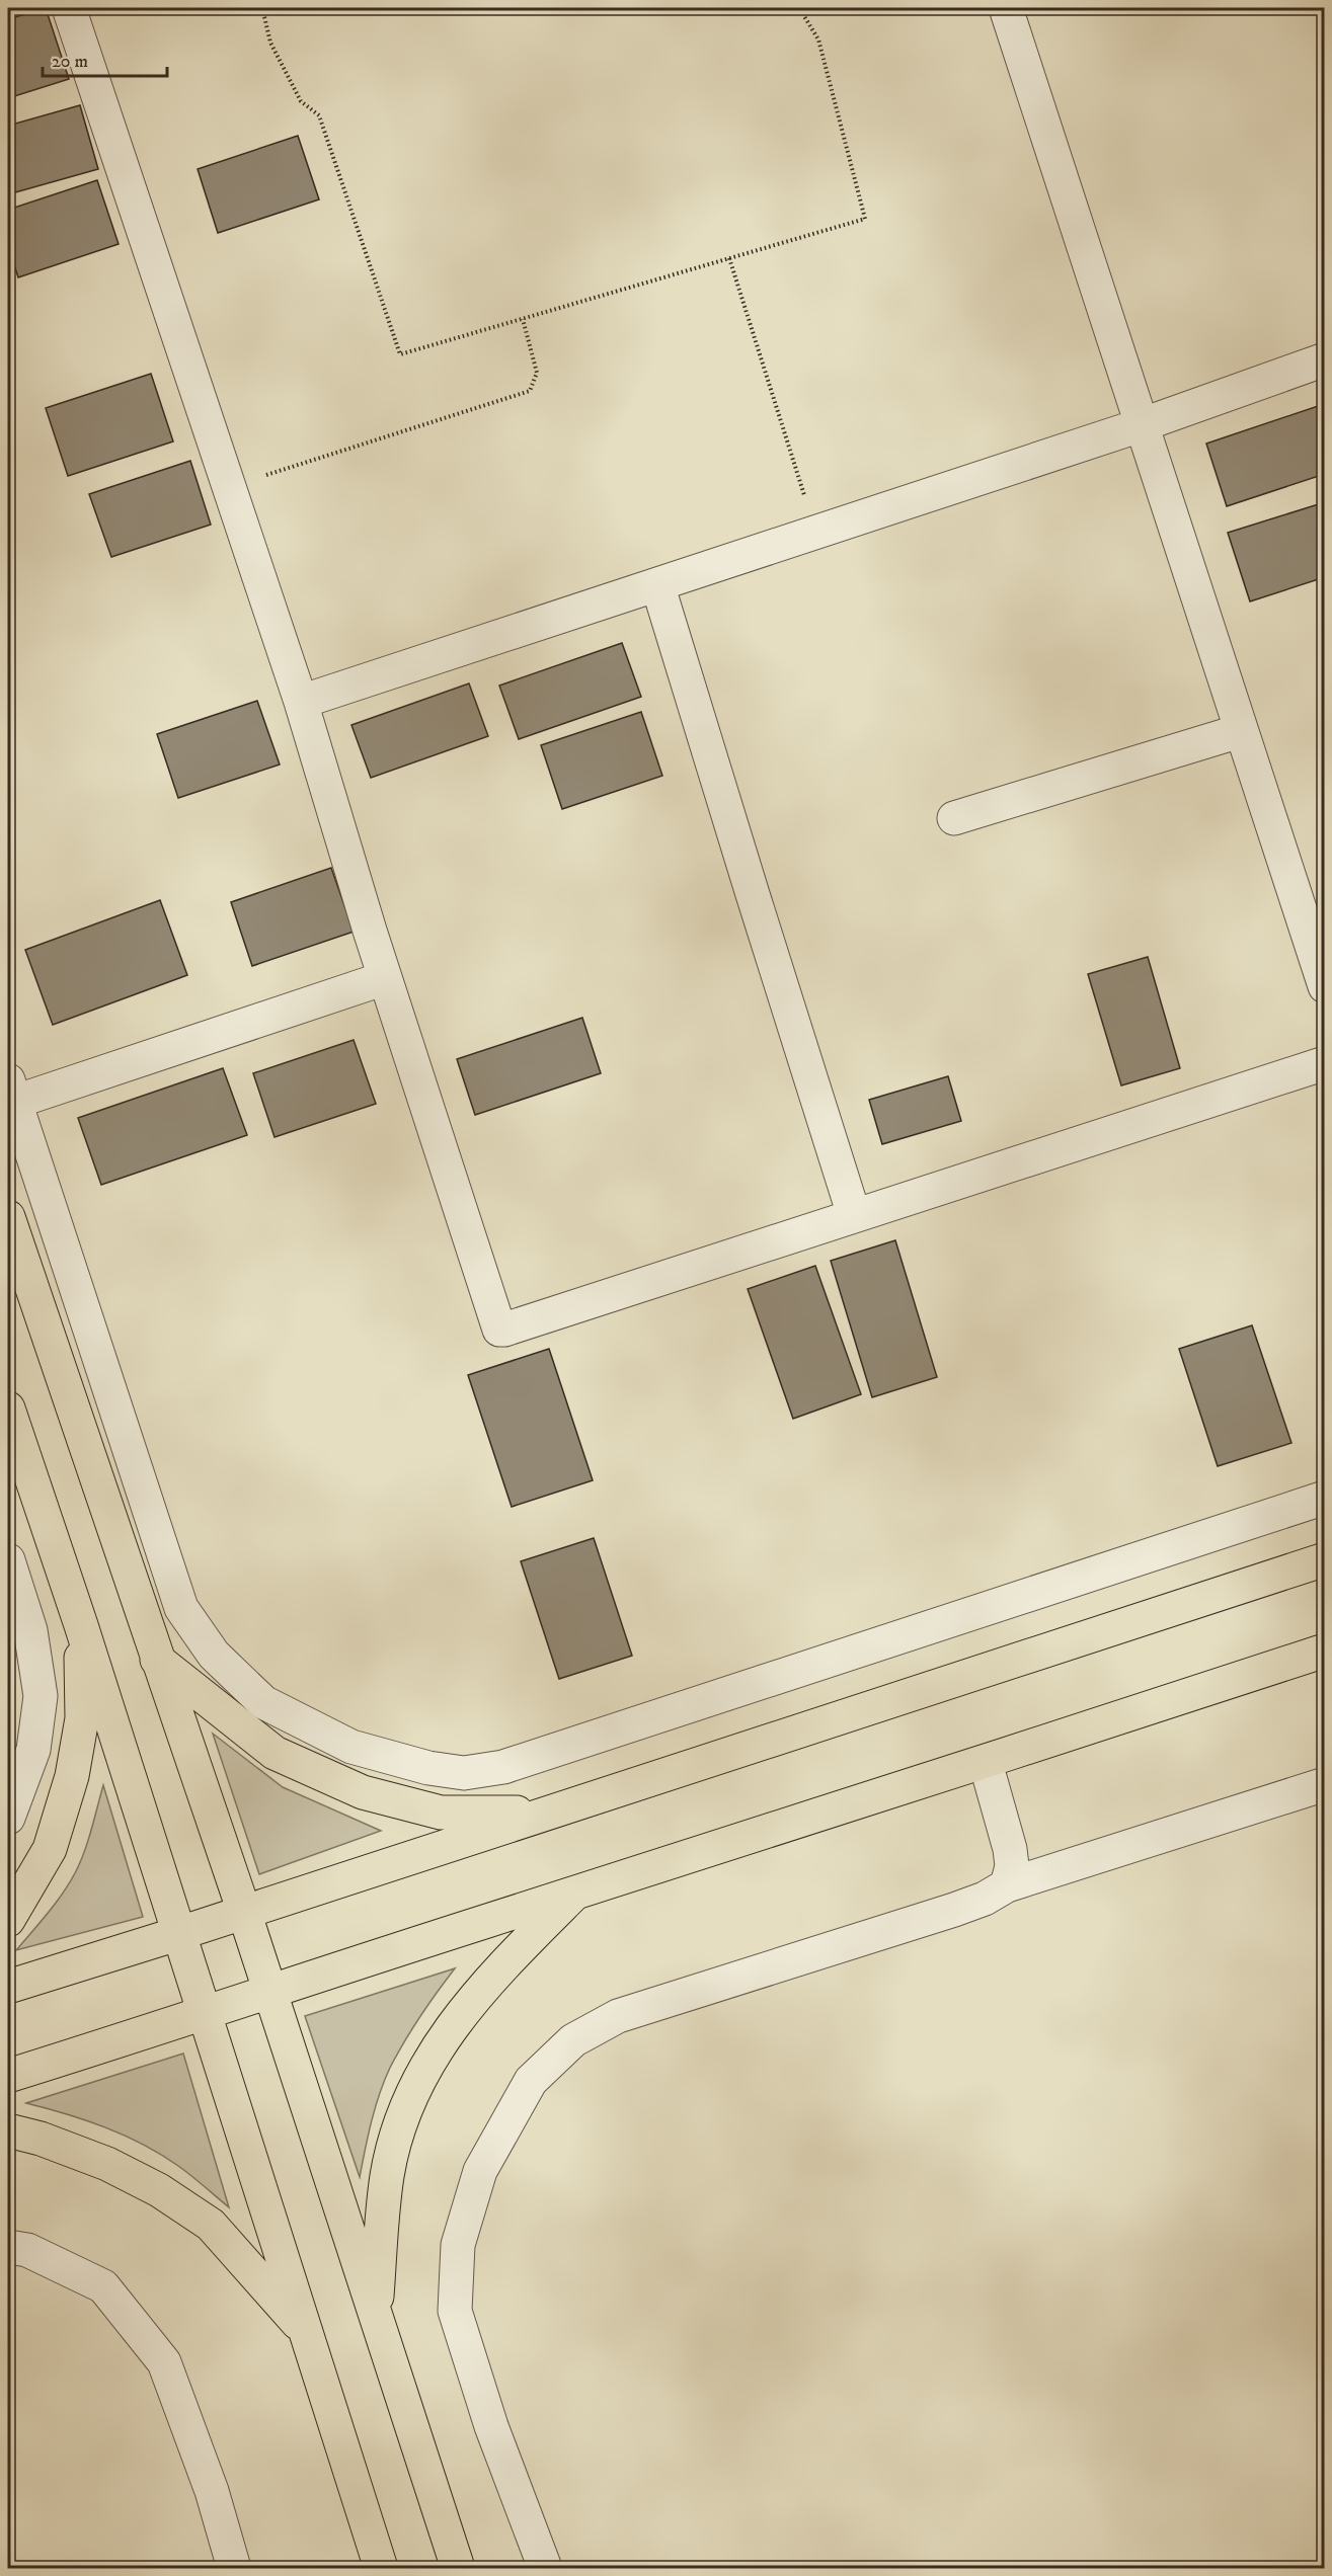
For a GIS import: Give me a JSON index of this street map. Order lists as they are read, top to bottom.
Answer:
{
  "scale_bar": "20 m"
}
